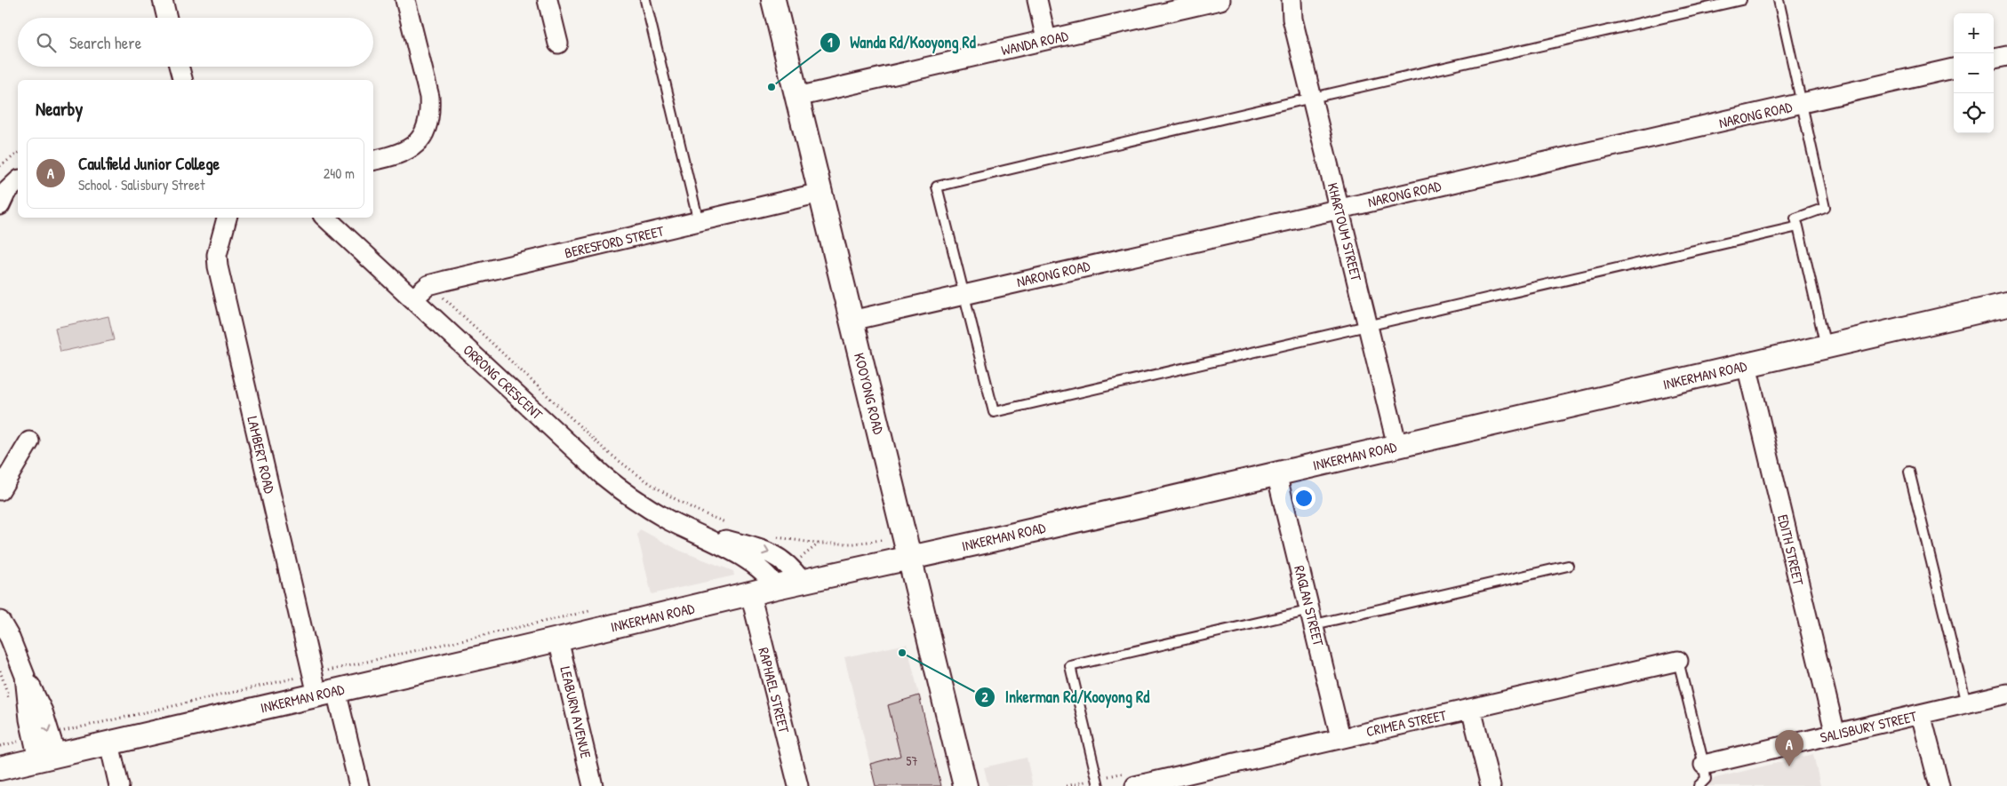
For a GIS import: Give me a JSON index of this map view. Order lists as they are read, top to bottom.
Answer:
{
  "streets": {
    "street": [
      "WANDA ROAD",
      "NARONG ROAD",
      "KHARTOUM STREET",
      "BERESFORD STREET",
      "INKERMAN ROAD",
      "ORRONG CRESCENT",
      "KOOYONG ROAD",
      "LAMBERT ROAD",
      "EDITH STREET",
      "RAGLAN STREET",
      "RAPHAEL STREET",
      "LEABURN AVENUE",
      "CRIMEA STREET",
      "SALISBURY STREET"
    ]
  },
  "crossings": [
    ["WANDA ROAD", "KOOYONG ROAD"],
    ["NARONG ROAD", "KHARTOUM STREET"],
    ["NARONG ROAD", "KOOYONG ROAD"],
    ["KHARTOUM STREET", "INKERMAN ROAD"],
    ["BERESFORD STREET", "ORRONG CRESCENT"],
    ["BERESFORD STREET", "KOOYONG ROAD"],
    ["INKERMAN ROAD", "ORRONG CRESCENT"],
    ["INKERMAN ROAD", "KOOYONG ROAD"],
    ["INKERMAN ROAD", "LAMBERT ROAD"],
    ["INKERMAN ROAD", "EDITH STREET"],
    ["INKERMAN ROAD", "RAGLAN STREET"],
    ["INKERMAN ROAD", "RAPHAEL STREET"],
    ["INKERMAN ROAD", "LEABURN AVENUE"],
    ["EDITH STREET", "SALISBURY STREET"],
    ["RAGLAN STREET", "CRIMEA STREET"]
  ],
  "places": ["Wanda Rd/Kooyong Rd", "Inkerman Rd/Kooyong Rd"],
  "house_numbers": ["57"],
  "page": {
    "map_buttons": ["+", "−"],
    "search": "Search here",
    "heading": "Nearby",
    "list": [
      {
        "mark": "A",
        "name": "Caulfield Junior College",
        "note": "School · Salisbury Street",
        "value": "240 m"
      }
    ],
    "pins": "A"
  }
}
